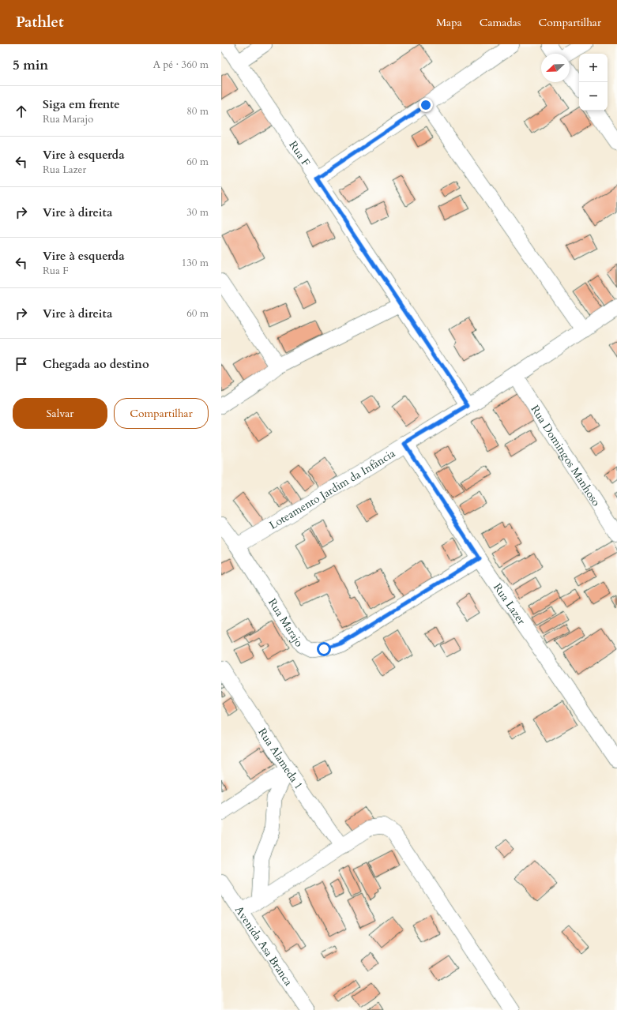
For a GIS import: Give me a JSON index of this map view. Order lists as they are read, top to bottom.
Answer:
{
  "streets": {
    "street": [
      "Rua F",
      "Rua Domingos Manhoso",
      "Loteamento Jardim da Infância",
      "Rua Lazer",
      "Rua Marajo",
      "Rua Alameda 1",
      "Avenida Asa Branca"
    ]
  },
  "crossings": [
    ["Rua F", "Loteamento Jardim da Infância"],
    ["Rua Domingos Manhoso", "Loteamento Jardim da Infância"],
    ["Loteamento Jardim da Infância", "Rua Lazer"],
    ["Loteamento Jardim da Infância", "Rua Marajo"],
    ["Rua Lazer", "Rua Marajo"]
  ],
  "north": "bottom left",
  "page": {
    "header": "Pathlet",
    "nav": ["Mapa", "Camadas", "Compartilhar"],
    "heading": ["5 min", "A pé · 360 m"],
    "map_buttons": ["+", "−"],
    "list": [
      ["Siga em frente", "Rua Marajo", "80 m"],
      ["Vire à esquerda", "Rua Lazer", "60 m"],
      ["Vire à direita", "30 m"],
      ["Vire à esquerda", "Rua F", "130 m"],
      ["Vire à direita", "60 m"],
      "Chegada ao destino"
    ],
    "buttons": ["Salvar", "Compartilhar"]
  }
}
